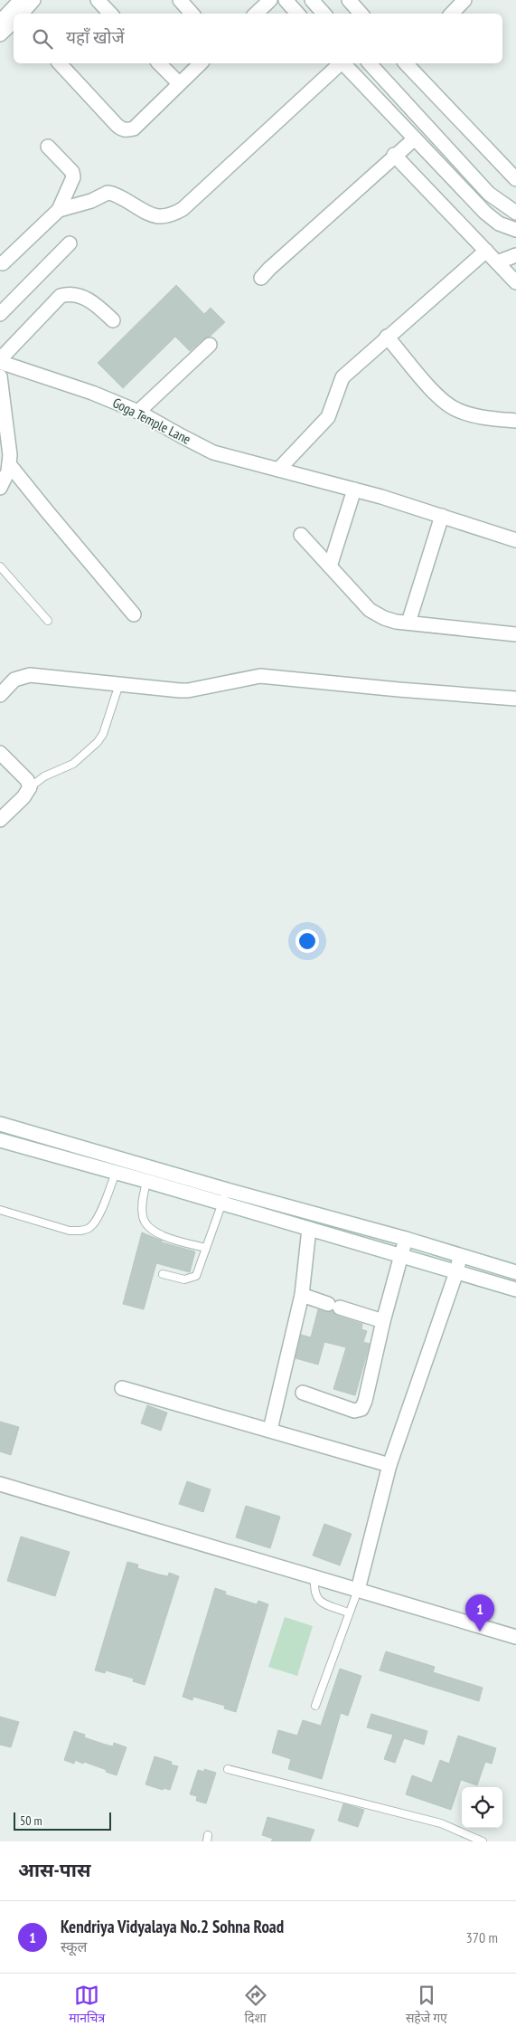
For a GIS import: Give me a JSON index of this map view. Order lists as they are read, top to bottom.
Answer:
{
  "streets": {
    "street": ["Goga Temple Lane"]
  },
  "scale_bar": "50 m",
  "page": {
    "search": "यहाँ खोजें",
    "pins": "1",
    "scale": "50 m",
    "heading": "आस-पास",
    "list": [
      {
        "mark": "1",
        "name": "Kendriya Vidyalaya No.2 Sohna Road",
        "note": "स्कूल",
        "value": "370 m"
      }
    ],
    "nav": ["मानचित्र", "दिशा", "सहेजे गए"]
  }
}
